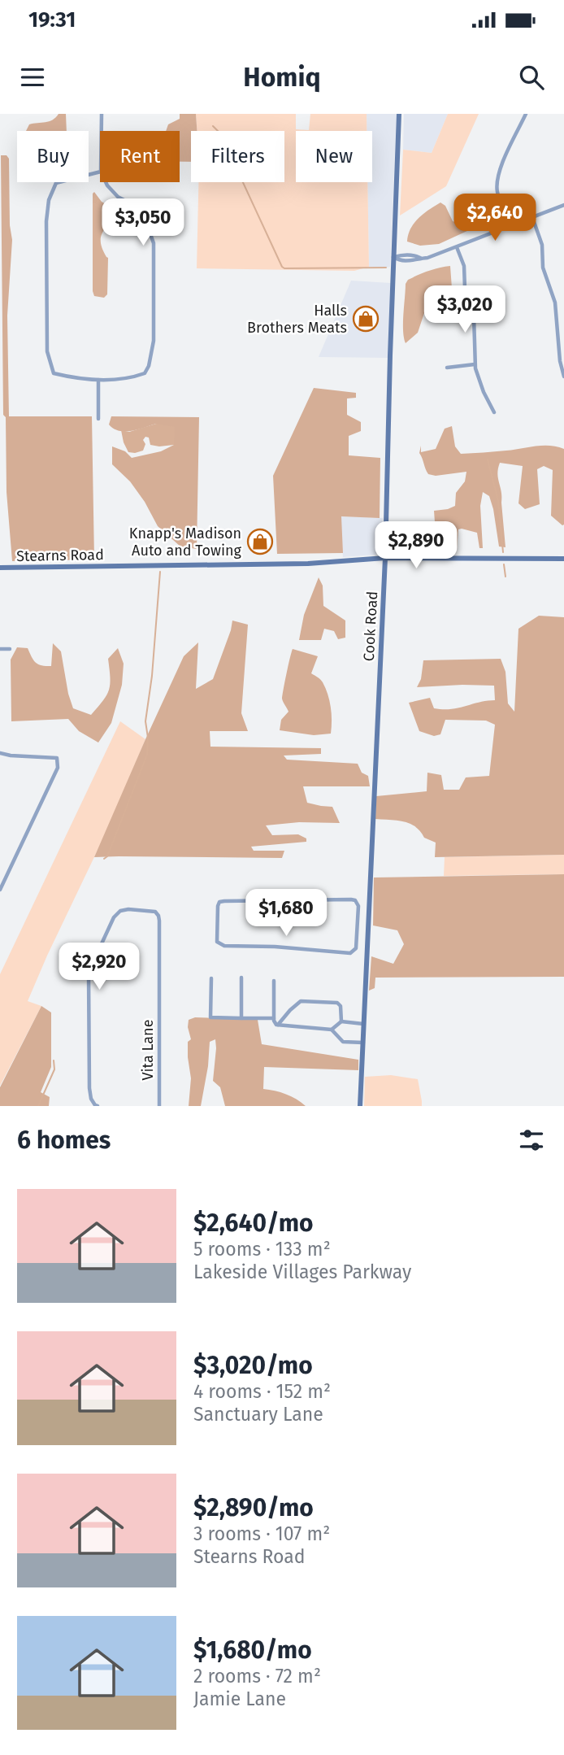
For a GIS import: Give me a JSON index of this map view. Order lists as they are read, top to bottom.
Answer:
{
  "streets": {
    "street": ["Stearns Road", "Cook Road", "Vita Lane"]
  },
  "crossings": [
    ["Stearns Road", "Cook Road"]
  ],
  "places": {
    "shop": ["Halls Brothers Meats", "Knapp's Madison Auto and Towing"]
  },
  "page": {
    "status": "19:31",
    "header": "Homiq",
    "chip": [
      "Buy",
      "Rent",
      "Filters",
      "New"
    ],
    "price": [
      "$2,640",
      "$3,050",
      "$3,020",
      "$2,890",
      "$1,680",
      "$2,920"
    ],
    "heading": "6 homes",
    "list": [
      {
        "name": "$2,640/mo",
        "note": "5 rooms · 133 m² · Lakeside Villages Parkway"
      },
      {
        "name": "$3,020/mo",
        "note": "4 rooms · 152 m² · Sanctuary Lane"
      },
      {
        "name": "$2,890/mo",
        "note": "3 rooms · 107 m² · Stearns Road"
      },
      {
        "name": "$1,680/mo",
        "note": "2 rooms · 72 m² · Jamie Lane"
      }
    ]
  }
}
